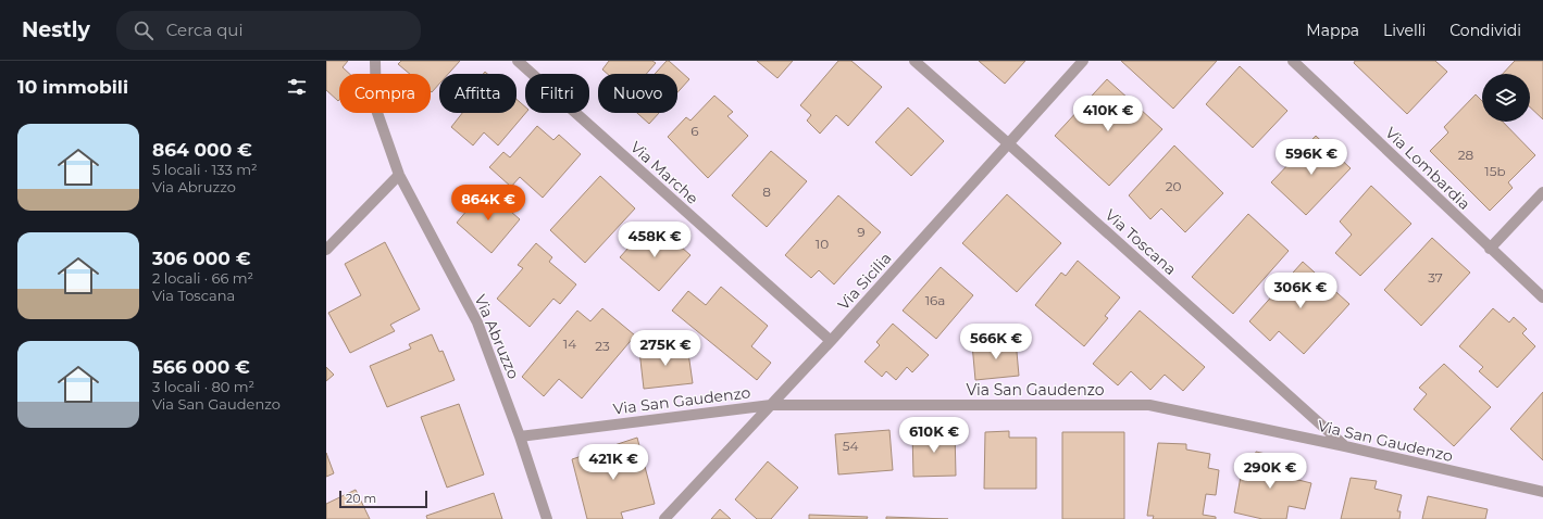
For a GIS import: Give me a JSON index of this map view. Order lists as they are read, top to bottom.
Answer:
{
  "streets": {
    "street": [
      "Via Lombardia",
      "Via Marche",
      "Via Toscana",
      "Via Sicilia",
      "Via Abruzzo",
      "Via San Gaudenzo"
    ]
  },
  "crossings": [
    ["Via Marche", "Via Sicilia"],
    ["Via Toscana", "Via Sicilia"],
    ["Via Toscana", "Via San Gaudenzo"],
    ["Via Sicilia", "Via San Gaudenzo"],
    ["Via Abruzzo", "Via San Gaudenzo"]
  ],
  "house_numbers": [
    "6",
    "28",
    "15b",
    "20",
    "8",
    "9",
    "10",
    "37",
    "16a",
    "14",
    "23",
    "54"
  ],
  "scale_bar": "20 m",
  "page": {
    "header": "Nestly",
    "search": "Cerca qui",
    "nav": ["Mappa", "Livelli", "Condividi"],
    "heading": "10 immobili",
    "chip": [
      "Compra",
      "Affitta",
      "Filtri",
      "Nuovo"
    ],
    "price": [
      "410K €",
      "596K €",
      "864K €",
      "458K €",
      "306K €",
      "566K €",
      "275K €",
      "610K €",
      "421K €",
      "290K €"
    ],
    "list": [
      {
        "name": "864 000 €",
        "note": "5 locali · 133 m² · Via Abruzzo"
      },
      {
        "name": "306 000 €",
        "note": "2 locali · 66 m² · Via Toscana"
      },
      {
        "name": "566 000 €",
        "note": "3 locali · 80 m² · Via San Gaudenzo"
      }
    ],
    "scale": "20 m"
  }
}
